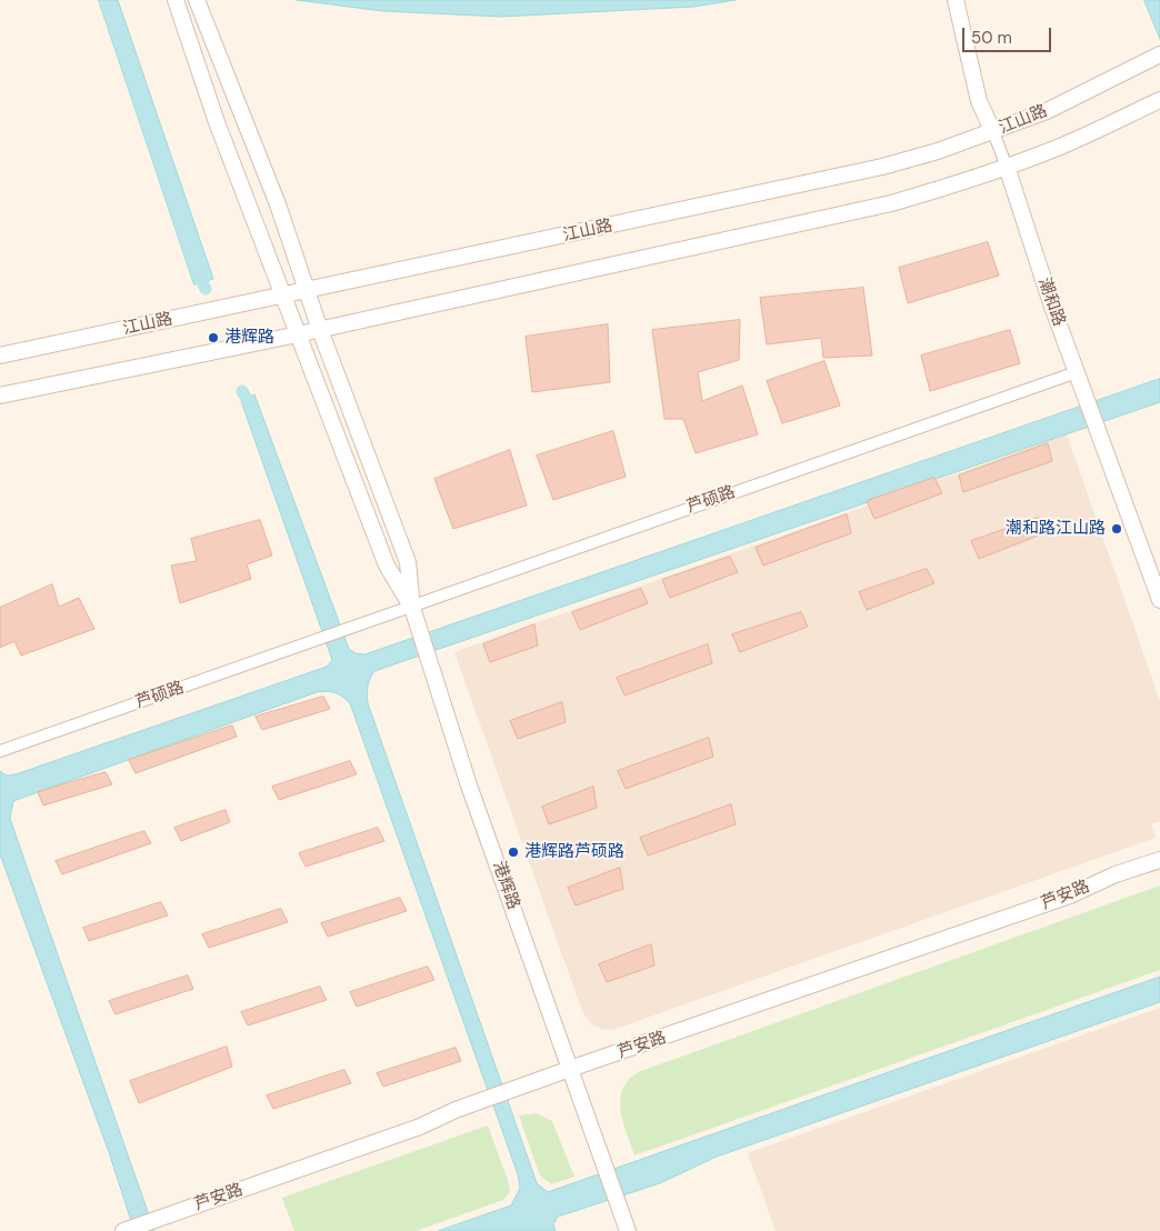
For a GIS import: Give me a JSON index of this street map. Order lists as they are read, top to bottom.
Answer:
{
  "streets": {
    "main road": [
      "江山路",
      "潮和路",
      "港辉路",
      "芦安路"
    ],
    "street": ["芦硕路"]
  },
  "crossings": [
    ["江山路", "潮和路"],
    ["江山路", "港辉路"],
    ["潮和路", "芦硕路"],
    ["芦硕路", "港辉路"],
    ["港辉路", "芦安路"]
  ],
  "places": ["港辉路", "潮和路江山路", "港辉路芦硕路"],
  "scale_bar": "50 m"
}
